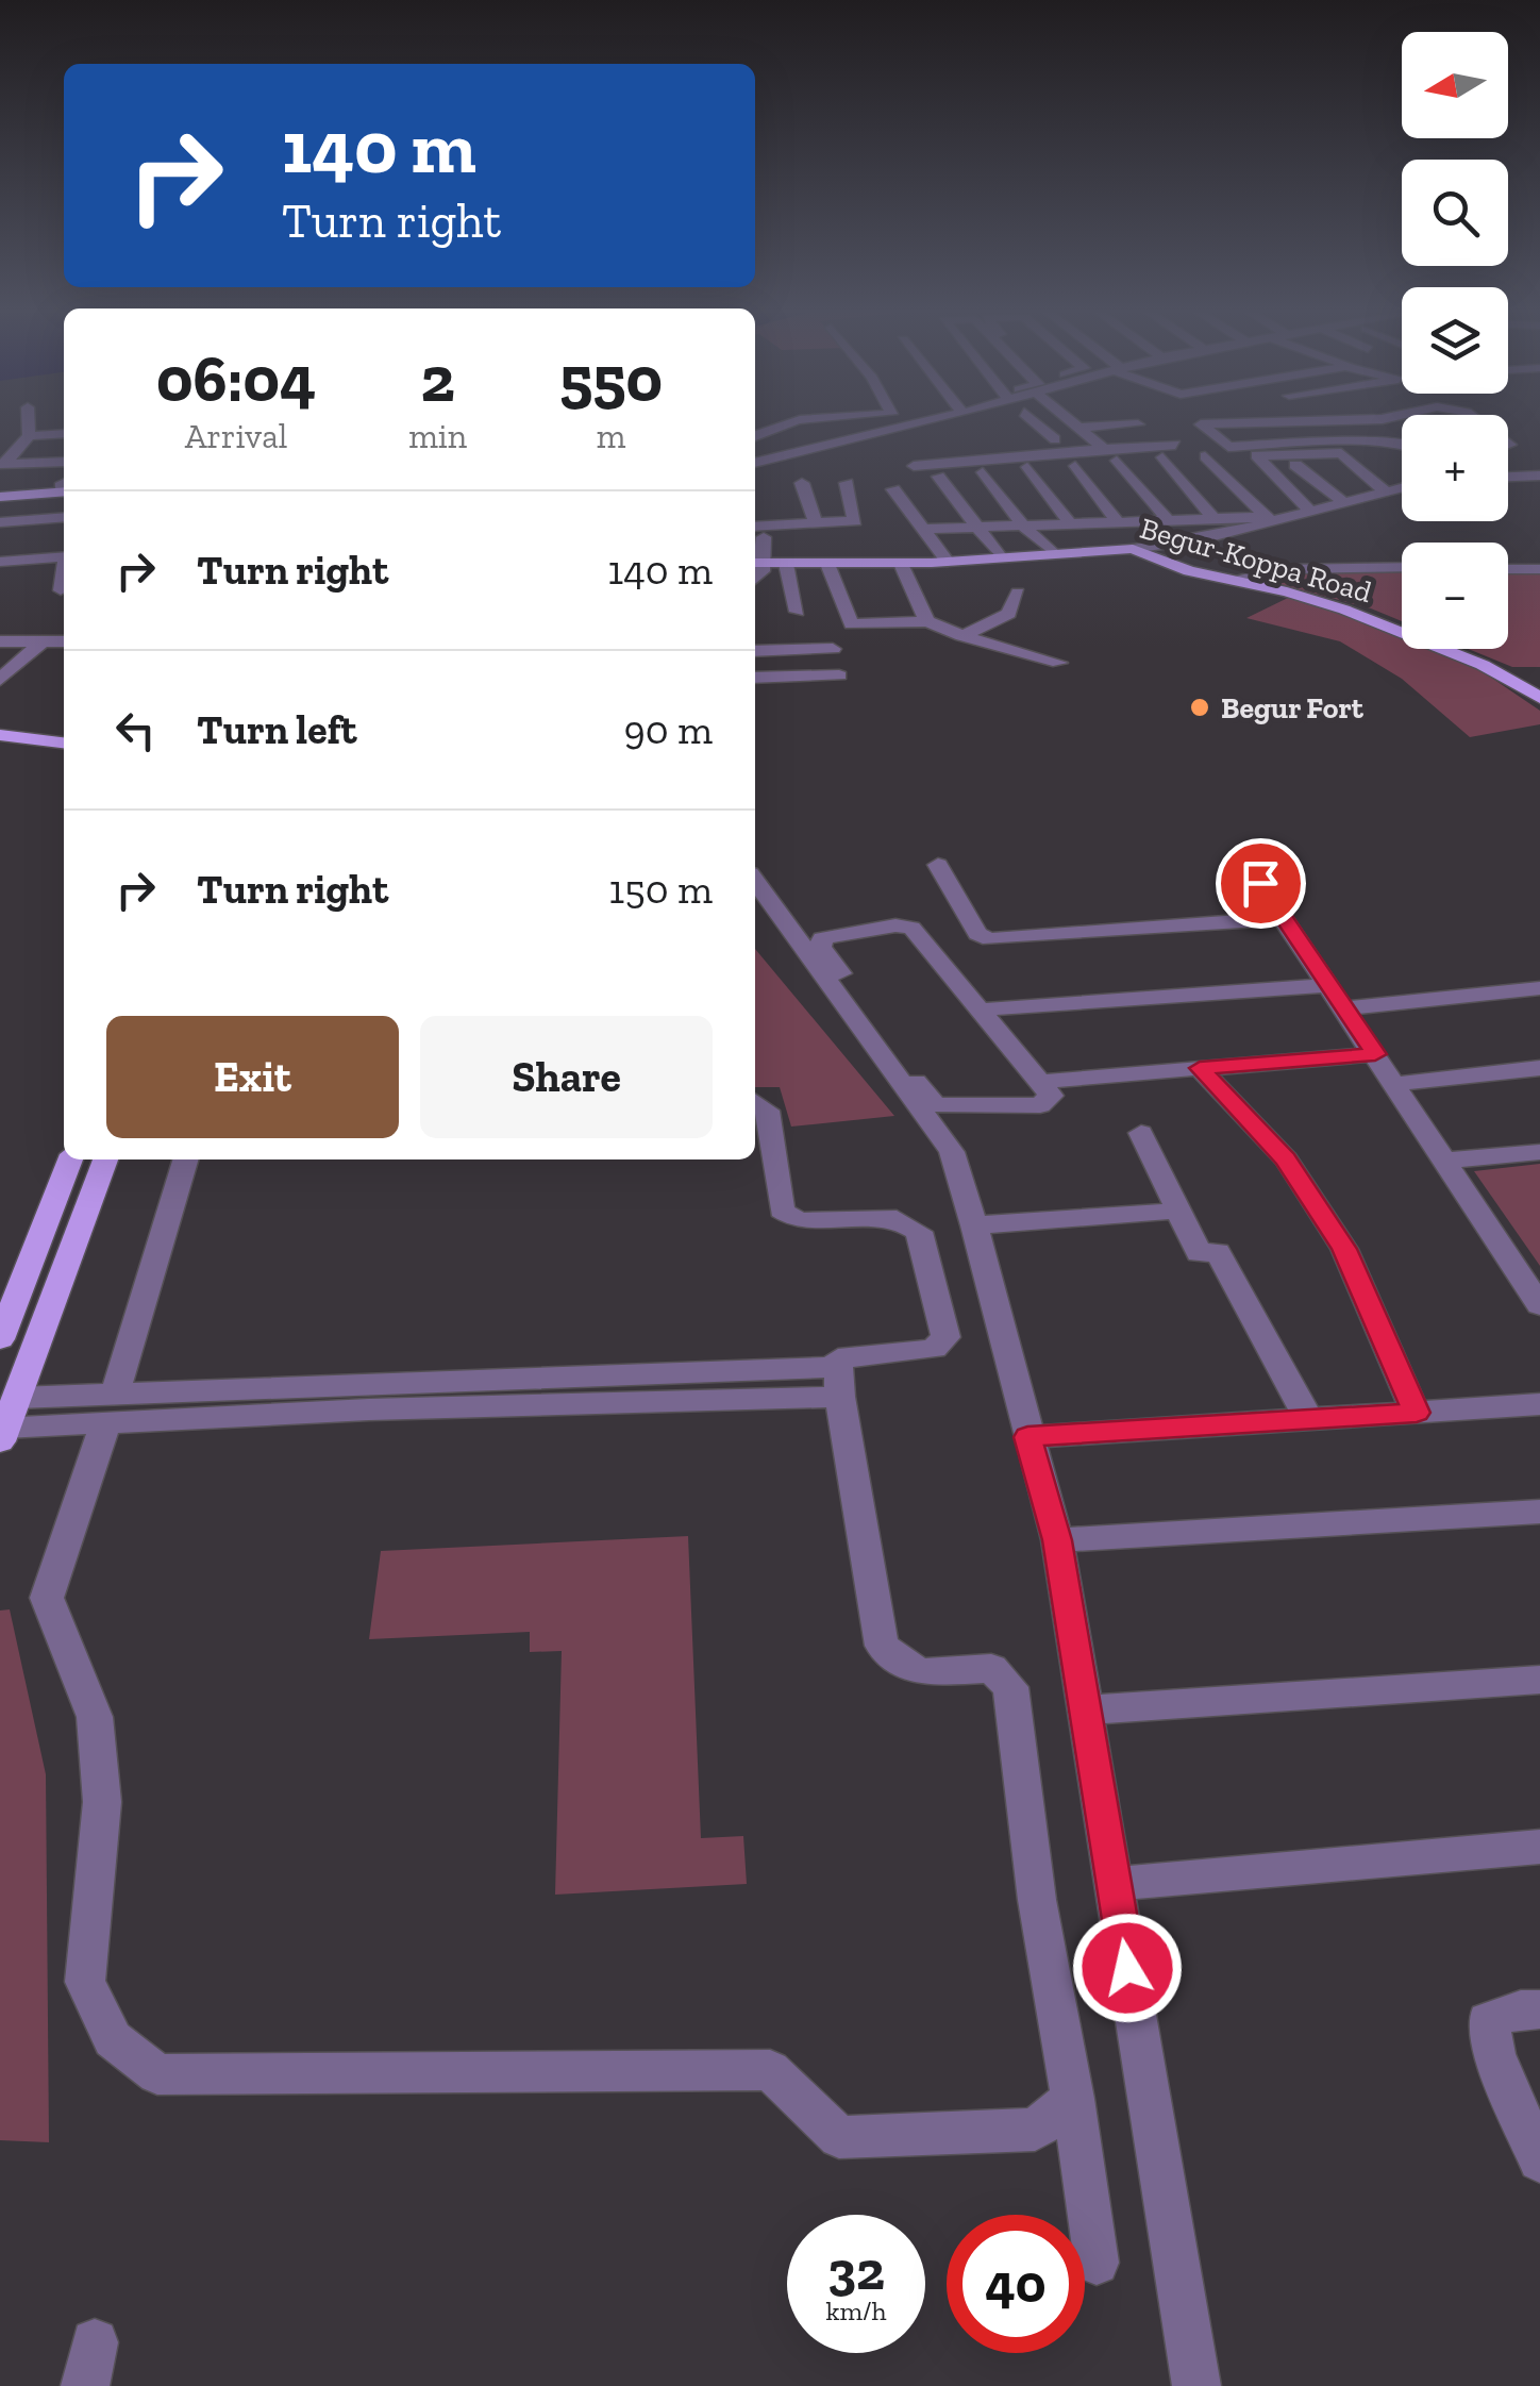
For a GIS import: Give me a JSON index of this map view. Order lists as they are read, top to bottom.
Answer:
{
  "streets": {
    "main road": ["Begur-Koppa Road"]
  },
  "places": ["Begur Fort"],
  "north": "left",
  "page": {
    "map_buttons": ["+", "−"],
    "turn": ["140 m", "Turn right"],
    "eta": [
      "06:04",
      "Arrival",
      "2",
      "min",
      "550",
      "m"
    ],
    "list": [
      {
        "name": "Turn right",
        "value": "140 m"
      },
      {
        "name": "Turn left",
        "value": "90 m"
      },
      {
        "name": "Turn right",
        "value": "150 m"
      }
    ],
    "buttons": ["Exit", "Share"],
    "speed": "32 km/h",
    "limit": "40"
  }
}
